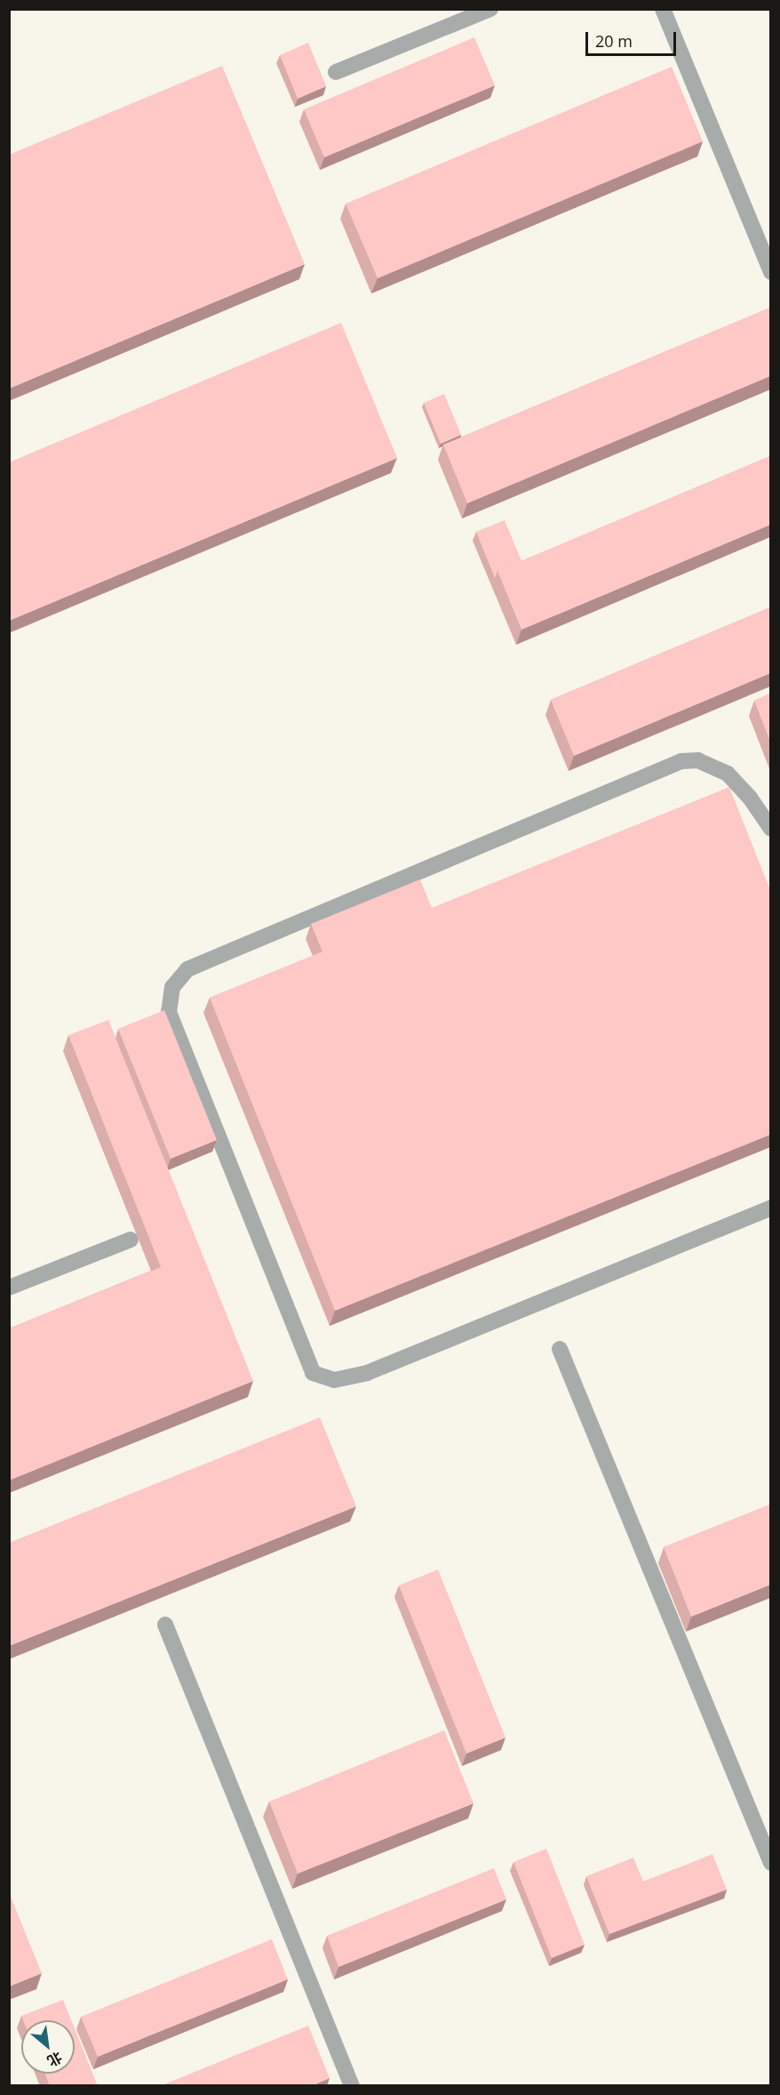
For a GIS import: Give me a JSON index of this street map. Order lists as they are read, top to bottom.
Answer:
{
  "scale_bar": "20 m",
  "north": "bottom right"
}
